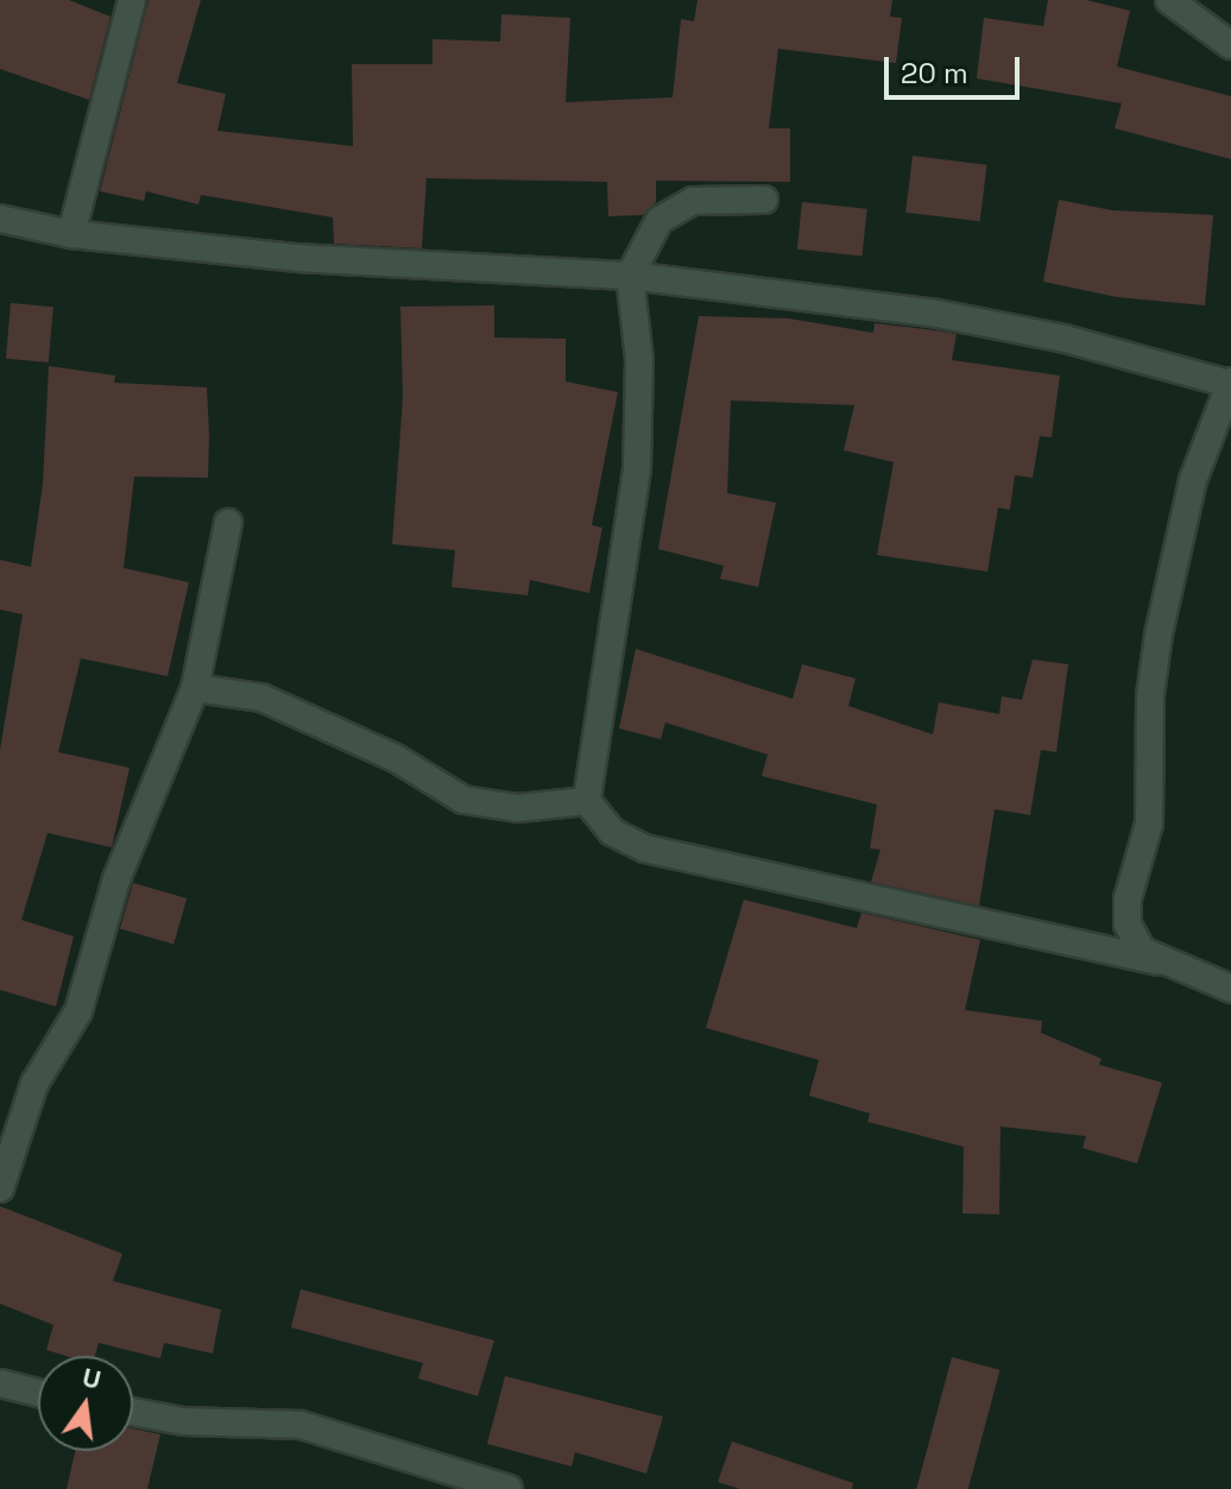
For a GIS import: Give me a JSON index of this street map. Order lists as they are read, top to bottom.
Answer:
{
  "scale_bar": "20 m",
  "north": "top"
}
